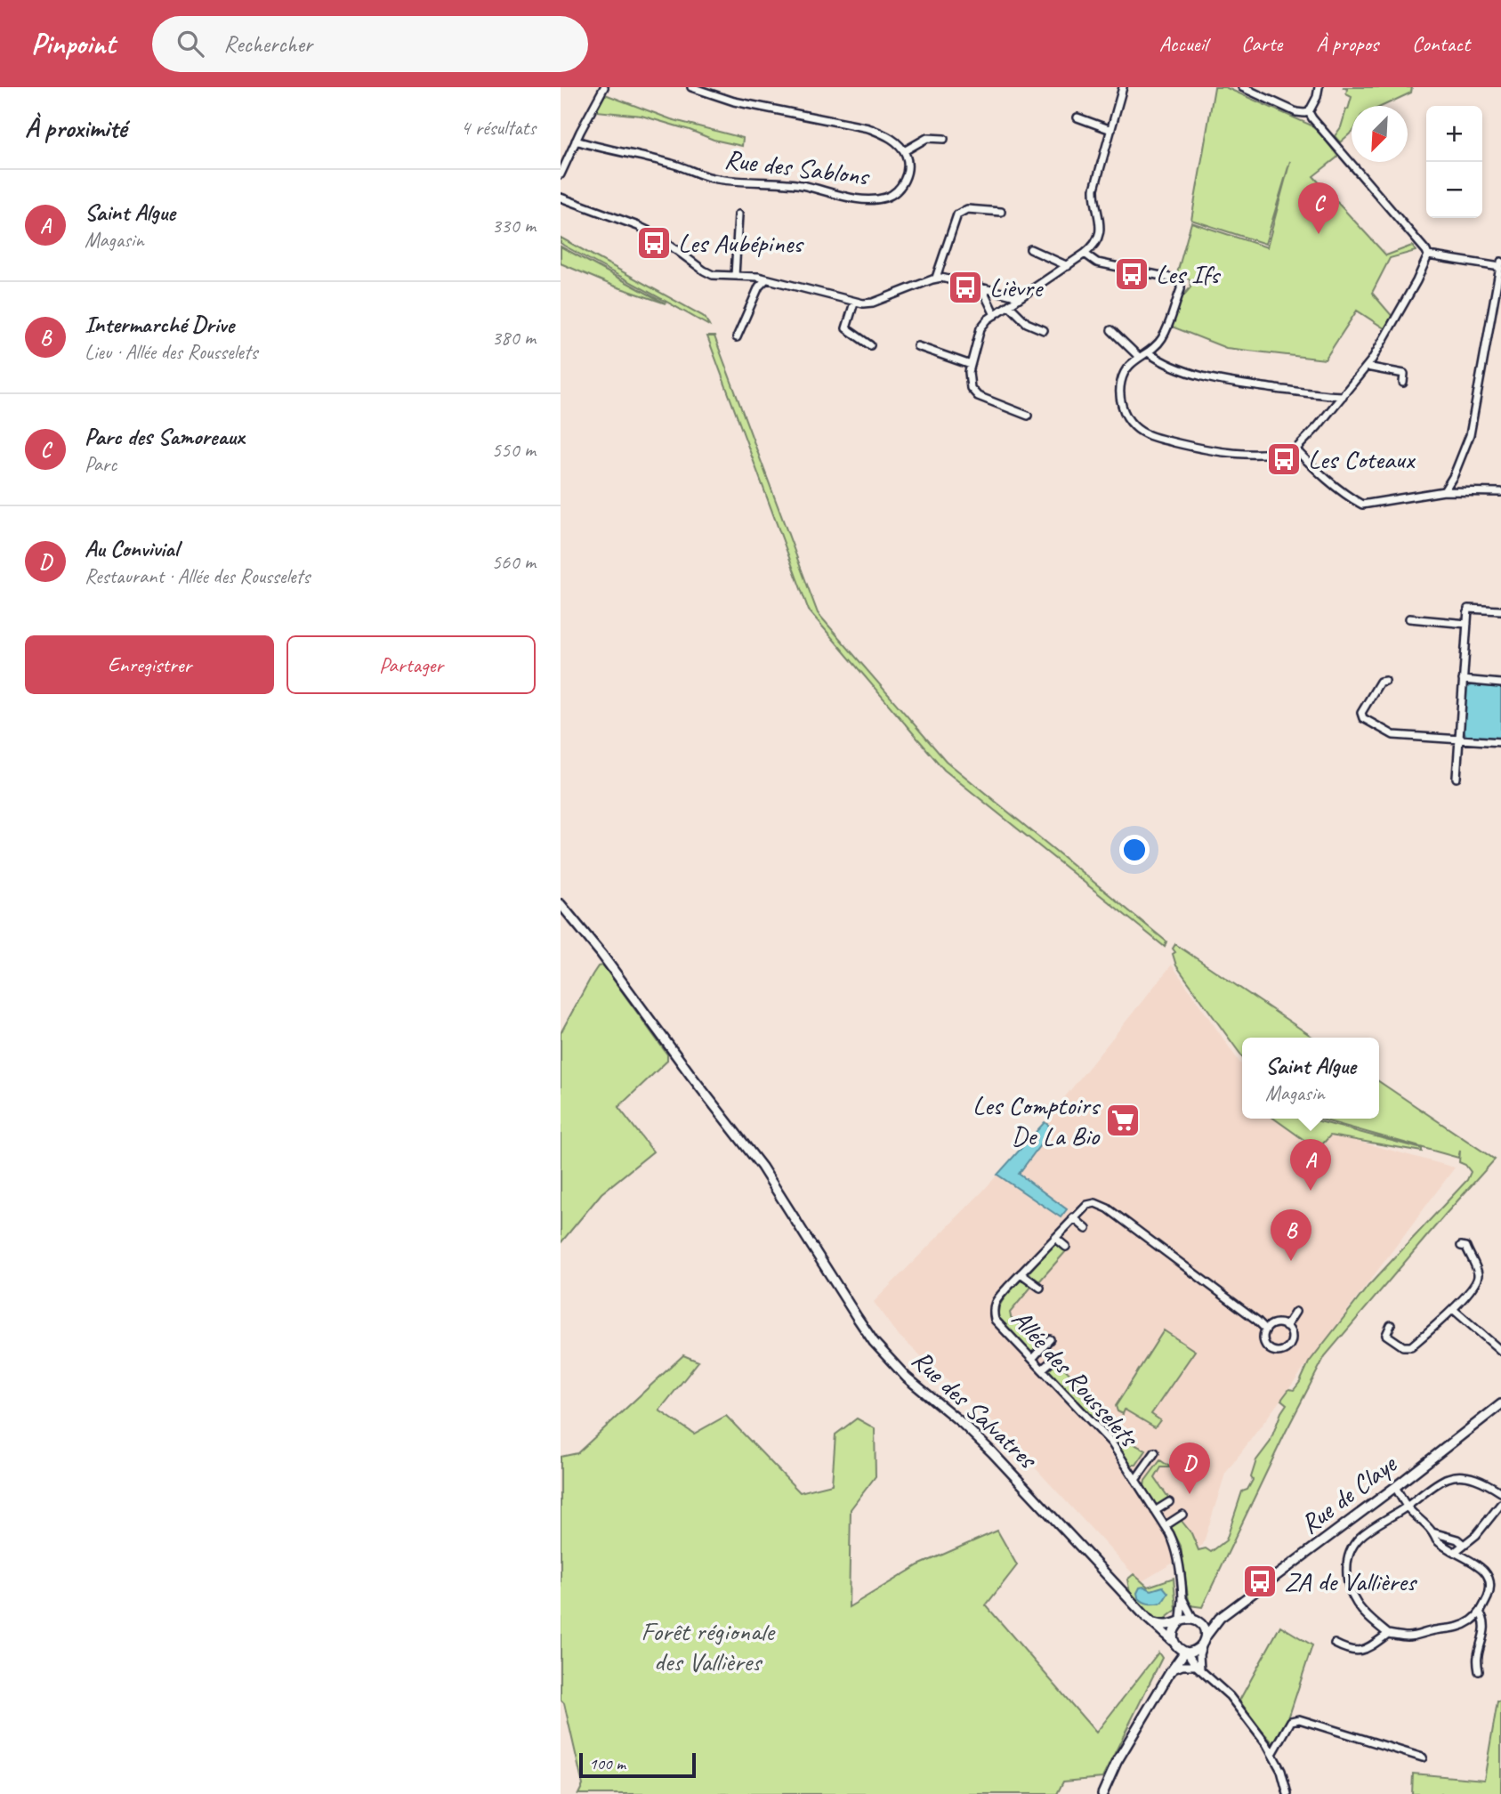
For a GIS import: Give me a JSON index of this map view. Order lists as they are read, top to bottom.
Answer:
{
  "streets": {
    "street": [
      "Rue des Sablons",
      "Allée des Rousselets",
      "Rue des Salvatres",
      "Rue de Claye"
    ]
  },
  "crossings": [
    ["Allée des Rousselets", "Rue des Salvatres"],
    ["Allée des Rousselets", "Rue de Claye"],
    ["Rue des Salvatres", "Rue de Claye"]
  ],
  "parks": ["Forêt régionale des Vallières"],
  "places": {
    "bus stop": [
      "Les Aubépines",
      "Les Ifs",
      "Lièvre",
      "Les Coteaux",
      "ZA de Vallières"
    ],
    "supermarket": ["Les Comptoirs De La Bio"]
  },
  "scale_bar": "100 m",
  "north": "bottom left",
  "page": {
    "header": "Pinpoint",
    "search": "Rechercher",
    "nav": [
      "Accueil",
      "Carte",
      "À propos",
      "Contact"
    ],
    "heading": ["À proximité", "4 résultats"],
    "map_buttons": ["+", "−"],
    "list": [
      {
        "mark": "A",
        "name": "Saint Algue",
        "note": "Magasin",
        "value": "330 m"
      },
      {
        "mark": "B",
        "name": "Intermarché Drive",
        "note": "Lieu · Allée des Rousselets",
        "value": "380 m"
      },
      {
        "mark": "C",
        "name": "Parc des Samoreaux",
        "note": "Parc",
        "value": "550 m"
      },
      {
        "mark": "D",
        "name": "Au Convivial",
        "note": "Restaurant · Allée des Rousselets",
        "value": "560 m"
      }
    ],
    "pins": [
      "C",
      "A",
      "B",
      "D"
    ],
    "buttons": ["Enregistrer", "Partager"],
    "popup": ["Saint Algue", "Magasin"],
    "scale": "100 m"
  }
}
